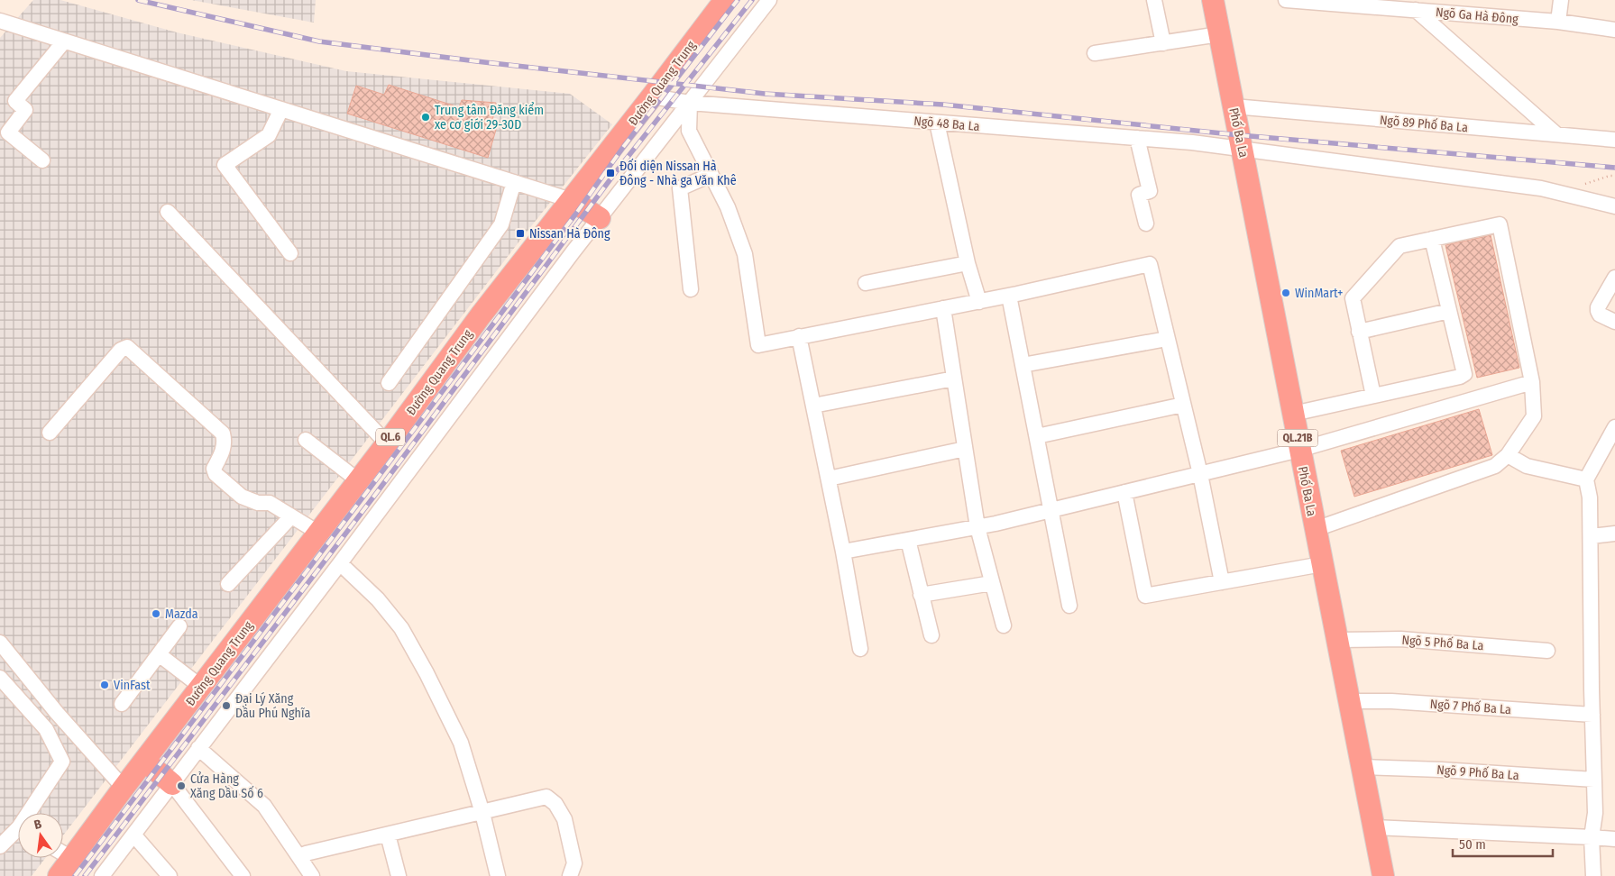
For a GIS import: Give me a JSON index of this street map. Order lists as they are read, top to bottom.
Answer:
{
  "streets": {
    "highway": [
      "Đường Quang Trung",
      "Phố Ba La",
      "QL.6",
      "QL.21B"
    ],
    "street": [
      "Ngõ Ga Hà Đông",
      "Ngõ 48 Ba La",
      "Ngõ 89 Phố Ba La",
      "Ngõ 5 Phố Ba La",
      "Ngõ 7 Phố Ba La",
      "Ngõ 9 Phố Ba La"
    ]
  },
  "crossings": [
    ["Đường Quang Trung", "Ngõ 48 Ba La"],
    ["Ngõ 48 Ba La", "Phố Ba La"],
    ["Ngõ 89 Phố Ba La", "Phố Ba La"],
    ["Phố Ba La", "Ngõ 5 Phố Ba La"],
    ["Phố Ba La", "Ngõ 7 Phố Ba La"],
    ["Phố Ba La", "Ngõ 9 Phố Ba La"]
  ],
  "places": {
    "other": [
      "Trung tâm Đăng kiểm xe cơ giới 29-30D",
      "WinMart+",
      "Mazda",
      "VinFast",
      "Đại Lý Xăng Dầu Phú Nghĩa",
      "Cửa Hàng Xăng Dầu Số 6"
    ],
    "transit": ["Đối diện Nissan Hà Đông - Nhà ga Văn Khê", "Nissan Hà Đông"]
  },
  "scale_bar": "50 m",
  "north": "top"
}
